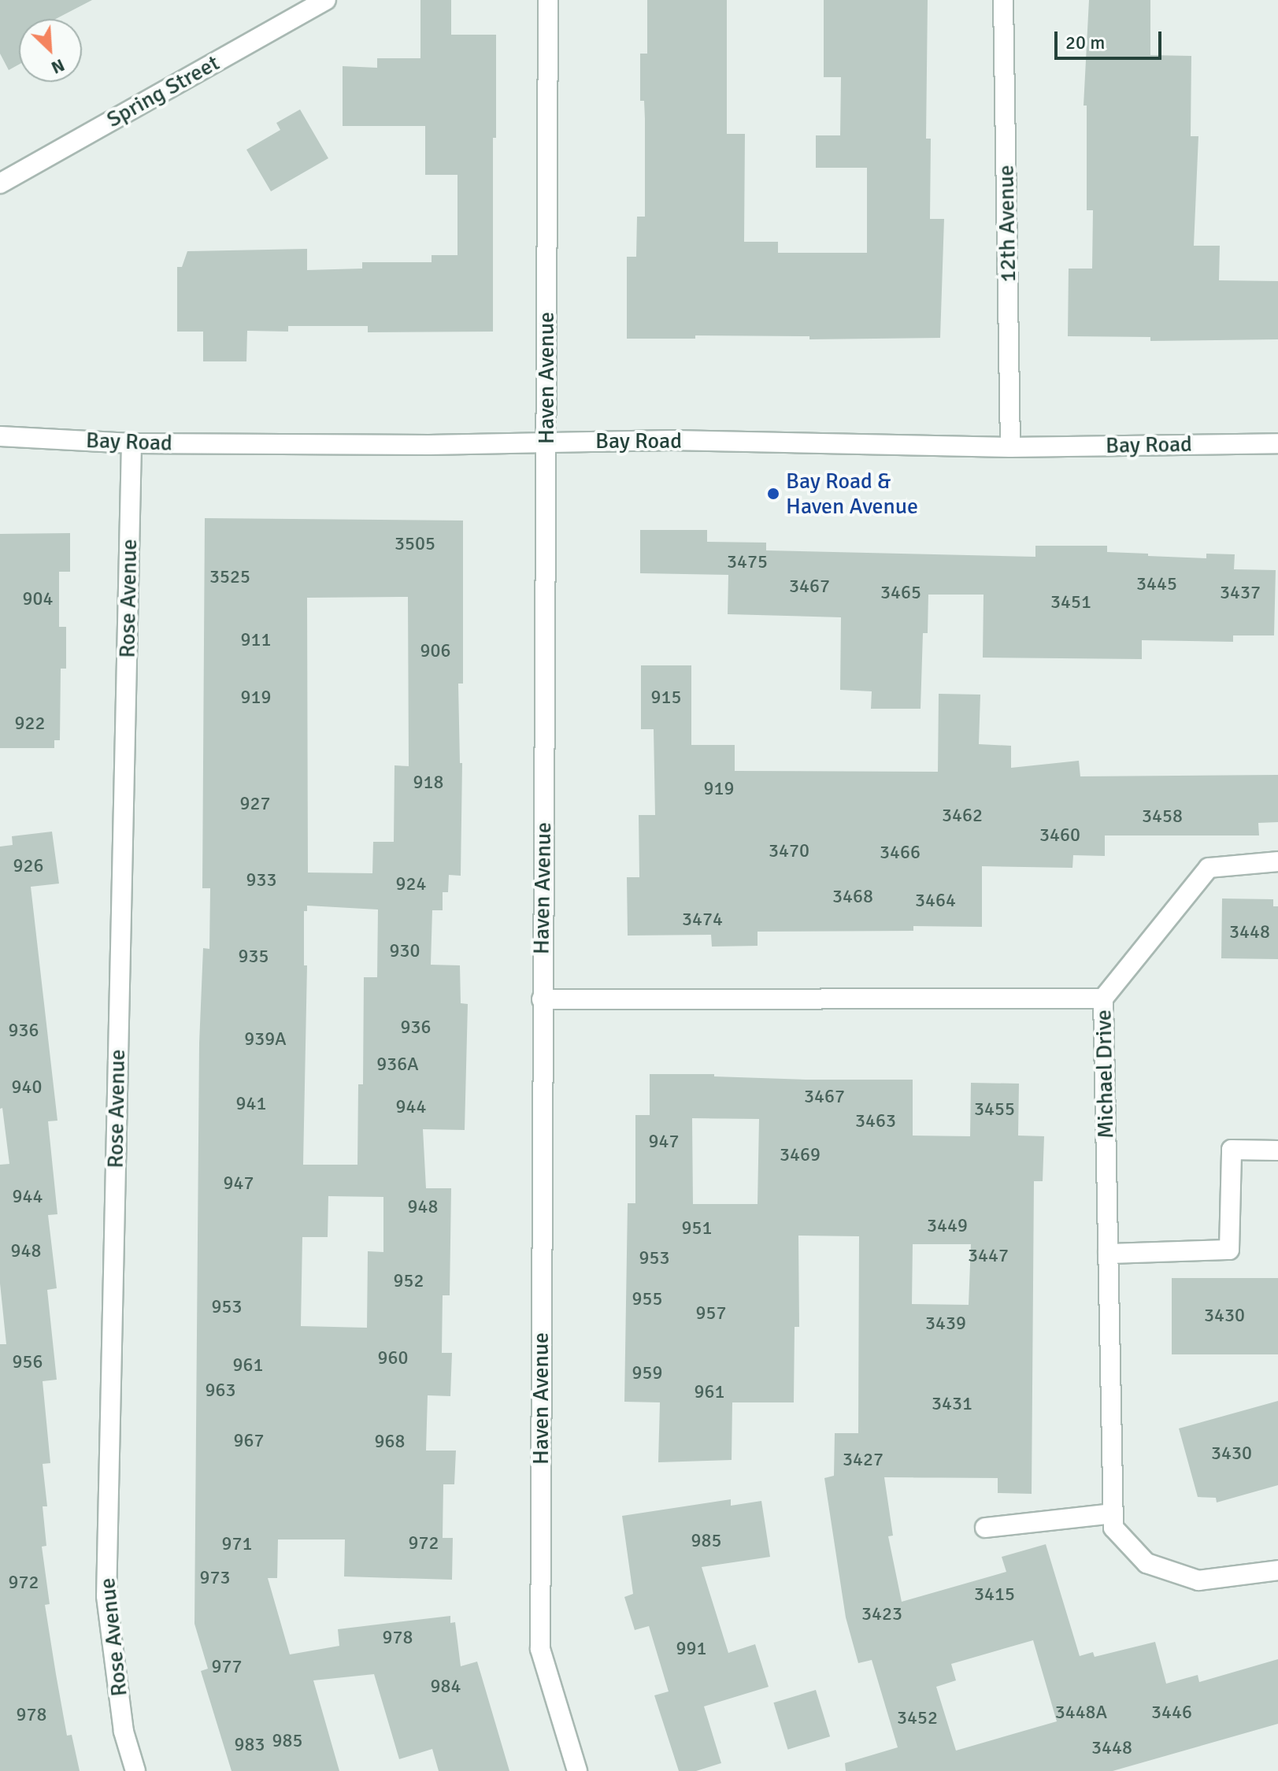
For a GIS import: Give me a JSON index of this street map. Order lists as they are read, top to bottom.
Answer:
{
  "streets": {
    "street": [
      "Spring Street",
      "12th Avenue",
      "Haven Avenue",
      "Bay Road",
      "Rose Avenue",
      "Michael Drive"
    ]
  },
  "crossings": [
    ["12th Avenue", "Bay Road"],
    ["Haven Avenue", "Bay Road"],
    ["Haven Avenue", "Michael Drive"],
    ["Bay Road", "Rose Avenue"]
  ],
  "places": ["Bay Road & Haven Avenue"],
  "house_numbers": [
    "3505",
    "3475",
    "3525",
    "3445",
    "3467",
    "3465",
    "3437",
    "904",
    "3451",
    "911",
    "906",
    "919",
    "915",
    "922",
    "918",
    "919",
    "927",
    "3462",
    "3458",
    "3460",
    "3470",
    "3466",
    "926",
    "933",
    "924",
    "3468",
    "3464",
    "3474",
    "3448",
    "930",
    "935",
    "936",
    "936",
    "939A",
    "936A",
    "940",
    "3467",
    "941",
    "944",
    "3455",
    "3463",
    "947",
    "3469",
    "947",
    "944",
    "948",
    "3449",
    "951",
    "948",
    "3447",
    "953",
    "952",
    "955",
    "953",
    "957",
    "3430",
    "3439",
    "960",
    "956",
    "961",
    "959",
    "963",
    "961",
    "3431",
    "967",
    "968",
    "3430",
    "3427",
    "985",
    "972",
    "971",
    "973",
    "972",
    "3415",
    "3423",
    "978",
    "991",
    "977",
    "984",
    "3448A",
    "3446",
    "978",
    "3452",
    "985",
    "983",
    "3448"
  ],
  "scale_bar": "20 m",
  "north": "bottom right"
}
